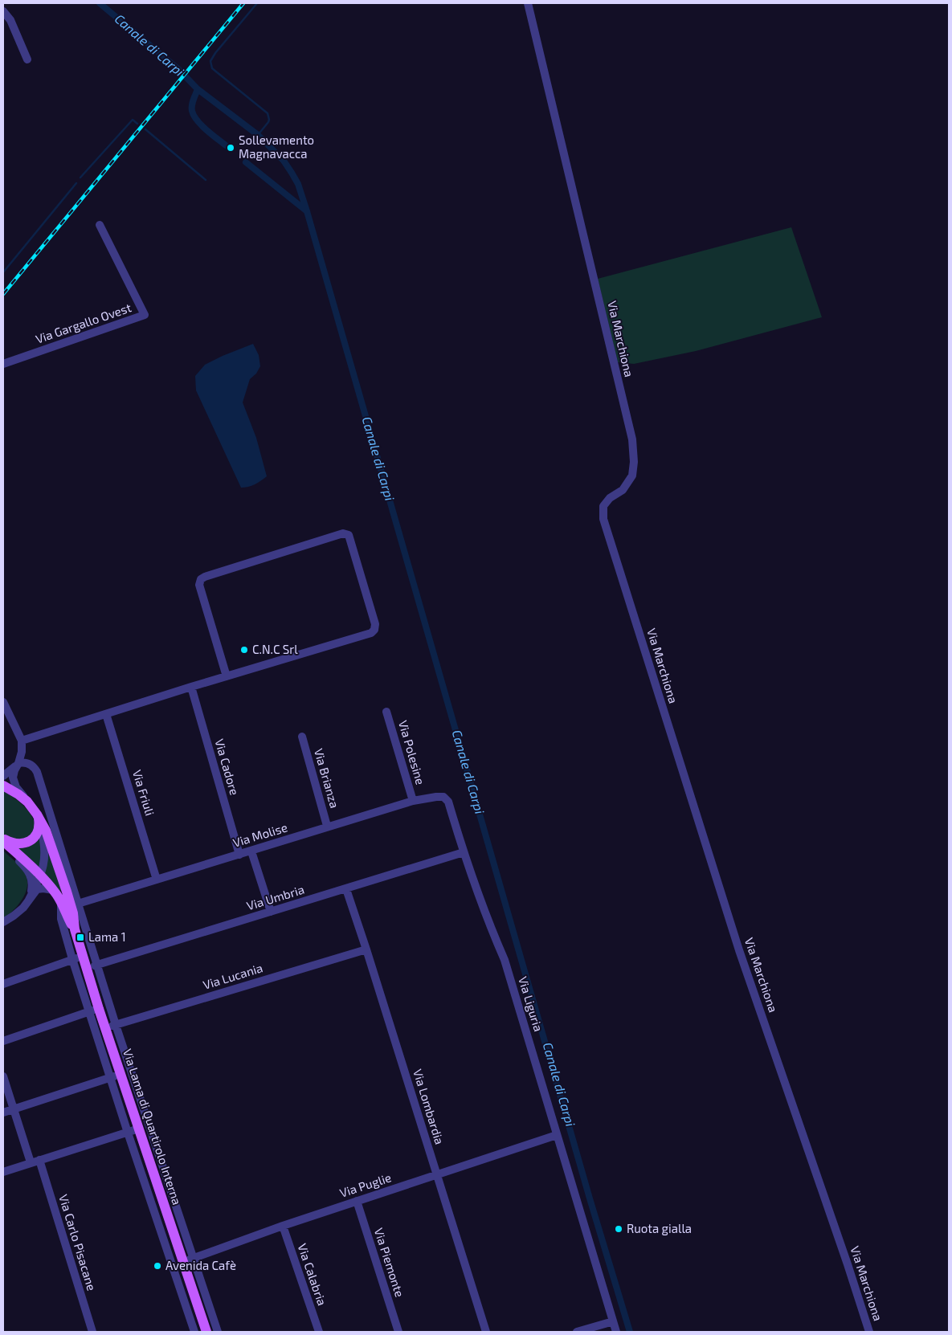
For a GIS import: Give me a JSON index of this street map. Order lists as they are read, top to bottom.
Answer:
{
  "streets": {
    "main road": ["Via Lama di Quartirolo Interna"],
    "street": [
      "Via Gargallo Ovest",
      "Via Marchiona",
      "Via Polesine",
      "Via Cadore",
      "Via Brianza",
      "Via Friuli",
      "Via Molise",
      "Via Umbria",
      "Via Lucania",
      "Via Liguria",
      "Via Lombardia",
      "Via Puglie",
      "Via Carlo Pisacane",
      "Via Piemonte",
      "Via Calabria"
    ]
  },
  "crossings": [
    ["Via Polesine", "Via Molise"],
    ["Via Cadore", "Via Molise"],
    ["Via Brianza", "Via Molise"],
    ["Via Friuli", "Via Molise"],
    ["Via Molise", "Via Liguria"],
    ["Via Umbria", "Via Liguria"],
    ["Via Umbria", "Via Lombardia"],
    ["Via Lucania", "Via Lombardia"],
    ["Via Lucania", "Via Lama di Quartirolo Interna"],
    ["Via Liguria", "Via Puglie"],
    ["Via Lombardia", "Via Puglie"],
    ["Via Lama di Quartirolo Interna", "Via Puglie"],
    ["Via Puglie", "Via Piemonte"],
    ["Via Puglie", "Via Calabria"]
  ],
  "water": ["Canale di Carpi"],
  "places": {
    "other": [
      "Sollevamento Magnavacca",
      "C.N.C Srl",
      "Ruota gialla",
      "Avenida Cafè"
    ],
    "transit": ["Lama 1"]
  }
}
